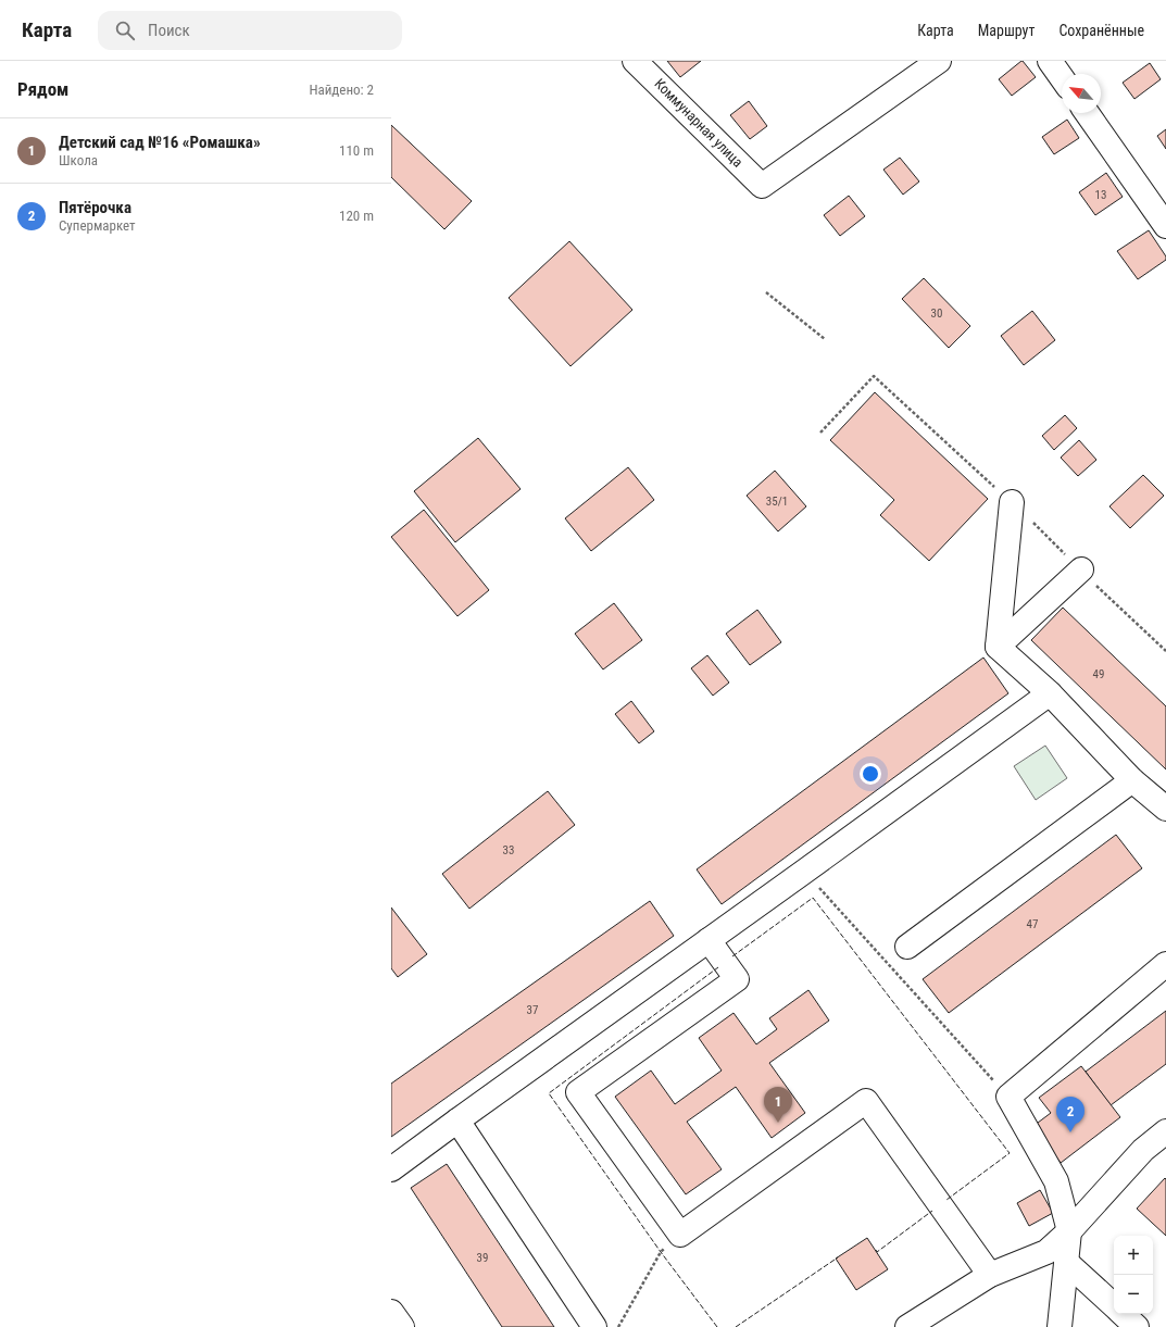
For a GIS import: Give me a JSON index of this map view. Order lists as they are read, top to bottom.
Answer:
{
  "streets": {
    "street": ["Коммунарная улица"]
  },
  "house_numbers": [
    "13",
    "30",
    "35/1",
    "49",
    "33",
    "47",
    "37",
    "39"
  ],
  "north": "top left",
  "page": {
    "header": "Карта",
    "search": "Поиск",
    "nav": ["Карта", "Маршрут", "Сохранённые"],
    "heading": ["Рядом", "Найдено: 2"],
    "list": [
      {
        "mark": "1",
        "name": "Детский сад №16 «Ромашка»",
        "note": "Школа",
        "value": "110 m"
      },
      {
        "mark": "2",
        "name": "Пятёрочка",
        "note": "Супермаркет",
        "value": "120 m"
      }
    ],
    "pins": ["1", "2"],
    "map_buttons": ["+", "−"]
  }
}
